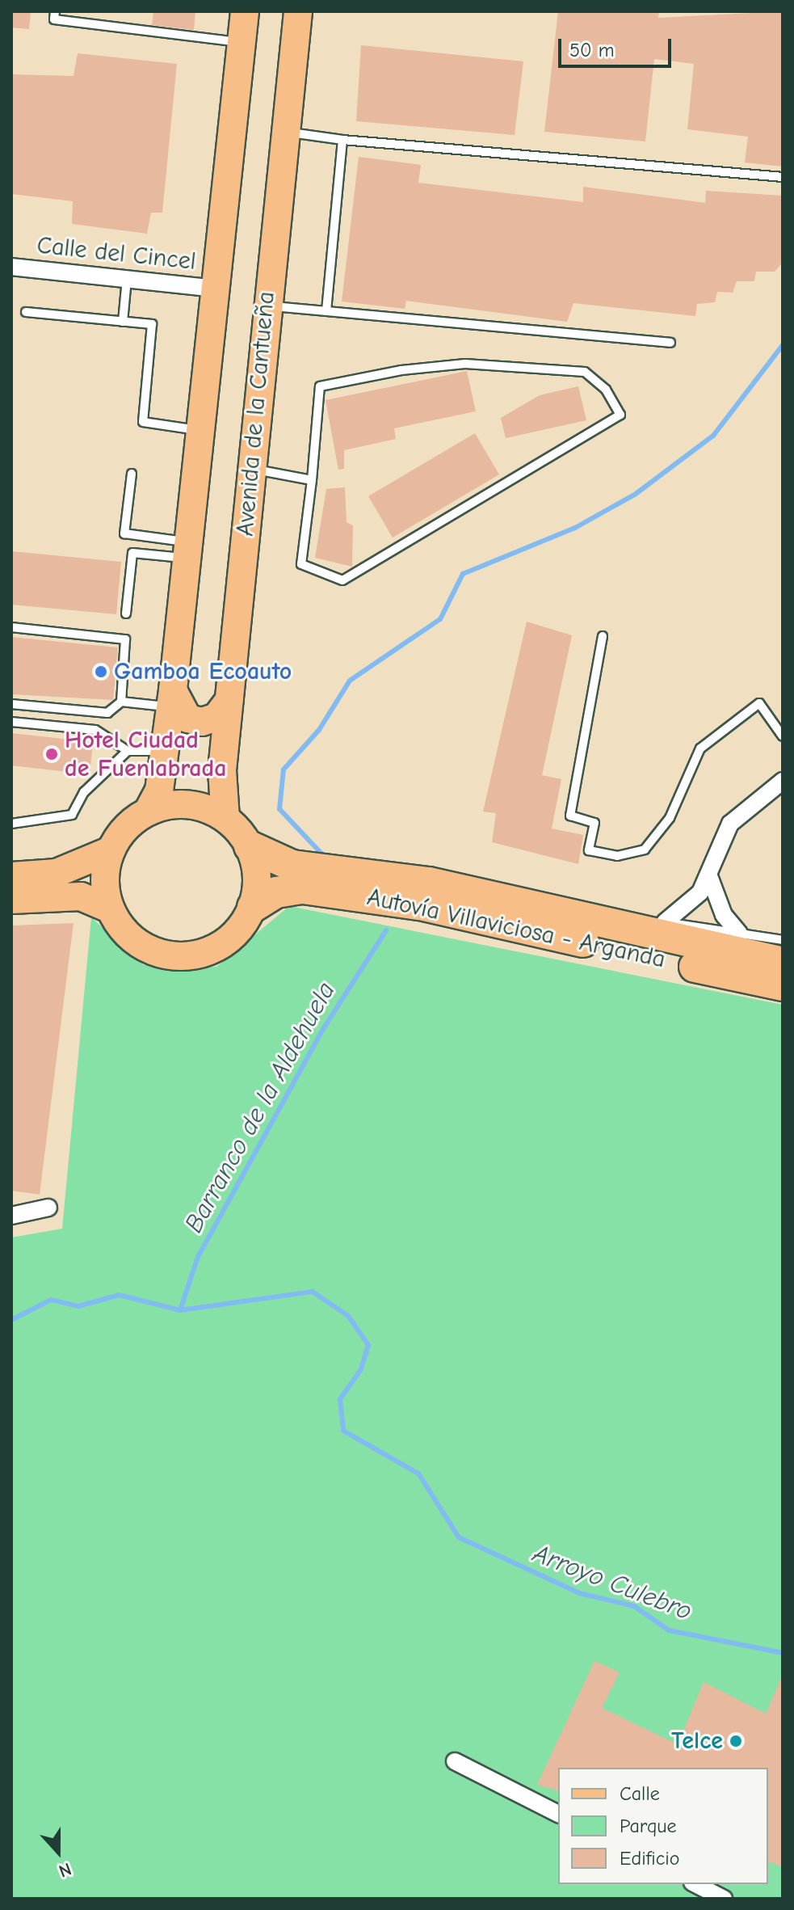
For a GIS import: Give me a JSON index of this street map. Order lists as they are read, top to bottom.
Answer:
{
  "streets": {
    "highway": ["Autovía Villaviciosa - Arganda"],
    "main road": ["Avenida de la Cantueña"],
    "street": ["Calle del Cincel"]
  },
  "crossings": [
    ["Avenida de la Cantueña", "Autovía Villaviciosa - Arganda"]
  ],
  "water": ["Barranco de la Aldehuela", "Arroyo Culebro"],
  "places": ["Gamboa Ecoauto", "Hotel Ciudad de Fuenlabrada", "Telce"],
  "legend": ["Calle", "Parque", "Edificio"],
  "scale_bar": "50 m",
  "north": "bottom"
}
